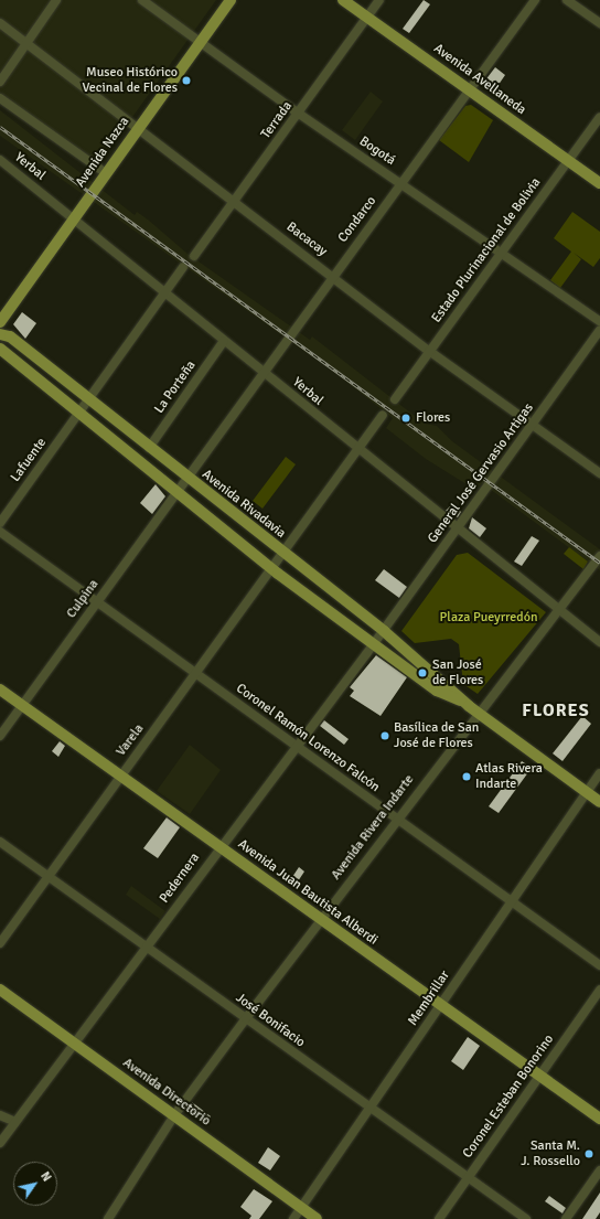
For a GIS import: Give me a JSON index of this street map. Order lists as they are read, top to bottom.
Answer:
{
  "streets": {
    "main road": [
      "Avenida Avellaneda",
      "Avenida Nazca",
      "Avenida Rivadavia",
      "Avenida Juan Bautista Alberdi",
      "Avenida Directorio"
    ],
    "street": [
      "Terrada",
      "Bogotá",
      "Yerbal",
      "Condarco",
      "Bacacay",
      "Estado Plurinacional de Bolivia",
      "La Porteña",
      "Lafuente",
      "General José Gervasio Artigas",
      "Culpina",
      "Coronel Ramón Lorenzo Falcón",
      "Varela",
      "Avenida Rivera Indarte",
      "Pedernera",
      "Membrillar",
      "José Bonifacio",
      "Coronel Esteban Bonorino"
    ]
  },
  "crossings": [
    ["Avenida Avellaneda", "Terrada"],
    ["Avenida Avellaneda", "Condarco"],
    ["Avenida Avellaneda", "Estado Plurinacional de Bolivia"],
    ["Terrada", "Bogotá"],
    ["Terrada", "Bacacay"],
    ["Bogotá", "Avenida Nazca"],
    ["Bogotá", "Condarco"],
    ["Bogotá", "Estado Plurinacional de Bolivia"],
    ["Avenida Nazca", "Yerbal"],
    ["Avenida Nazca", "Bacacay"],
    ["Yerbal", "Condarco"],
    ["Yerbal", "La Porteña"],
    ["Yerbal", "General José Gervasio Artigas"],
    ["Yerbal", "Avenida Rivera Indarte"],
    ["Condarco", "Bacacay"],
    ["Condarco", "Avenida Rivadavia"],
    ["Condarco", "Culpina"],
    ["Bacacay", "Estado Plurinacional de Bolivia"],
    ["Bacacay", "General José Gervasio Artigas"],
    ["La Porteña", "Avenida Rivadavia"],
    ["Lafuente", "Avenida Rivadavia"],
    ["General José Gervasio Artigas", "Avenida Rivadavia"],
    ["General José Gervasio Artigas", "Pedernera"],
    ["Avenida Rivadavia", "Culpina"],
    ["Avenida Rivadavia", "Varela"],
    ["Avenida Rivadavia", "Avenida Rivera Indarte"],
    ["Avenida Rivadavia", "Pedernera"],
    ["Avenida Rivadavia", "Membrillar"],
    ["Culpina", "Coronel Ramón Lorenzo Falcón"],
    ["Culpina", "Avenida Juan Bautista Alberdi"],
    ["Coronel Ramón Lorenzo Falcón", "Varela"],
    ["Coronel Ramón Lorenzo Falcón", "Avenida Rivera Indarte"],
    ["Coronel Ramón Lorenzo Falcón", "Pedernera"],
    ["Coronel Ramón Lorenzo Falcón", "Membrillar"],
    ["Varela", "Avenida Juan Bautista Alberdi"],
    ["Varela", "José Bonifacio"],
    ["Avenida Rivera Indarte", "Avenida Juan Bautista Alberdi"],
    ["Avenida Rivera Indarte", "José Bonifacio"],
    ["Avenida Rivera Indarte", "Avenida Directorio"],
    ["Pedernera", "Avenida Juan Bautista Alberdi"],
    ["Pedernera", "José Bonifacio"],
    ["Pedernera", "Avenida Directorio"],
    ["Avenida Juan Bautista Alberdi", "Membrillar"],
    ["Avenida Juan Bautista Alberdi", "Coronel Esteban Bonorino"],
    ["Membrillar", "José Bonifacio"],
    ["Membrillar", "Avenida Directorio"],
    ["José Bonifacio", "Coronel Esteban Bonorino"]
  ],
  "districts": ["FLORES"],
  "parks": ["Plaza Pueyrredón"],
  "places": [
    "Museo Histórico Vecinal de Flores",
    "Flores",
    "San José de Flores",
    "Basílica de San José de Flores",
    "Atlas Rivera Indarte",
    "Santa M. J. Rossello"
  ],
  "north": "top right"
}
